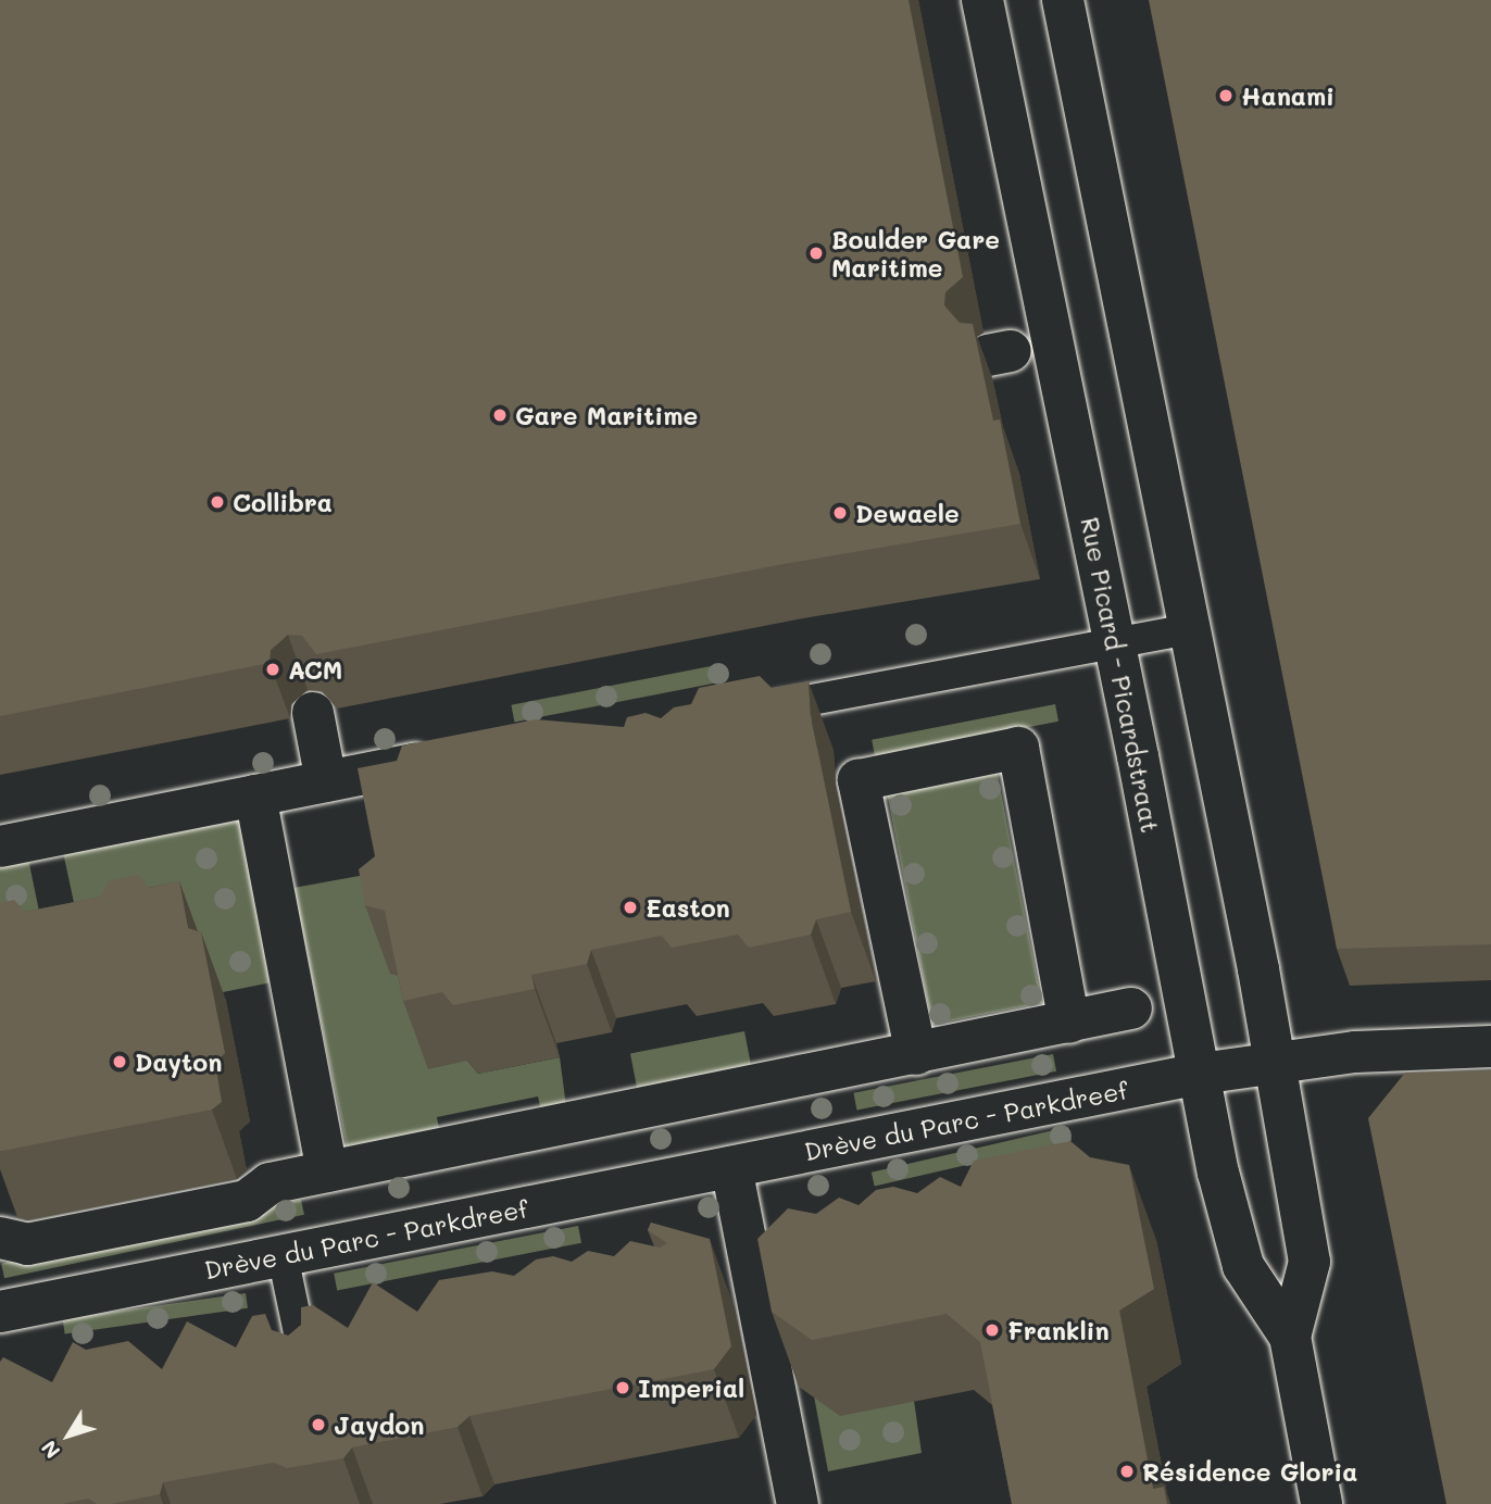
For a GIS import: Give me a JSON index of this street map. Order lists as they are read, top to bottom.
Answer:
{
  "streets": {
    "street": ["Rue Picard - Picardstraat", "Drève du Parc - Parkdreef"]
  },
  "crossings": [
    ["Rue Picard - Picardstraat", "Drève du Parc - Parkdreef"]
  ],
  "places": [
    "Hanami",
    "Boulder Gare Maritime",
    "Gare Maritime",
    "Collibra",
    "Dewaele",
    "ACM",
    "Easton",
    "Dayton",
    "Franklin",
    "Imperial",
    "Jaydon",
    "Résidence Gloria"
  ],
  "north": "bottom left"
}
